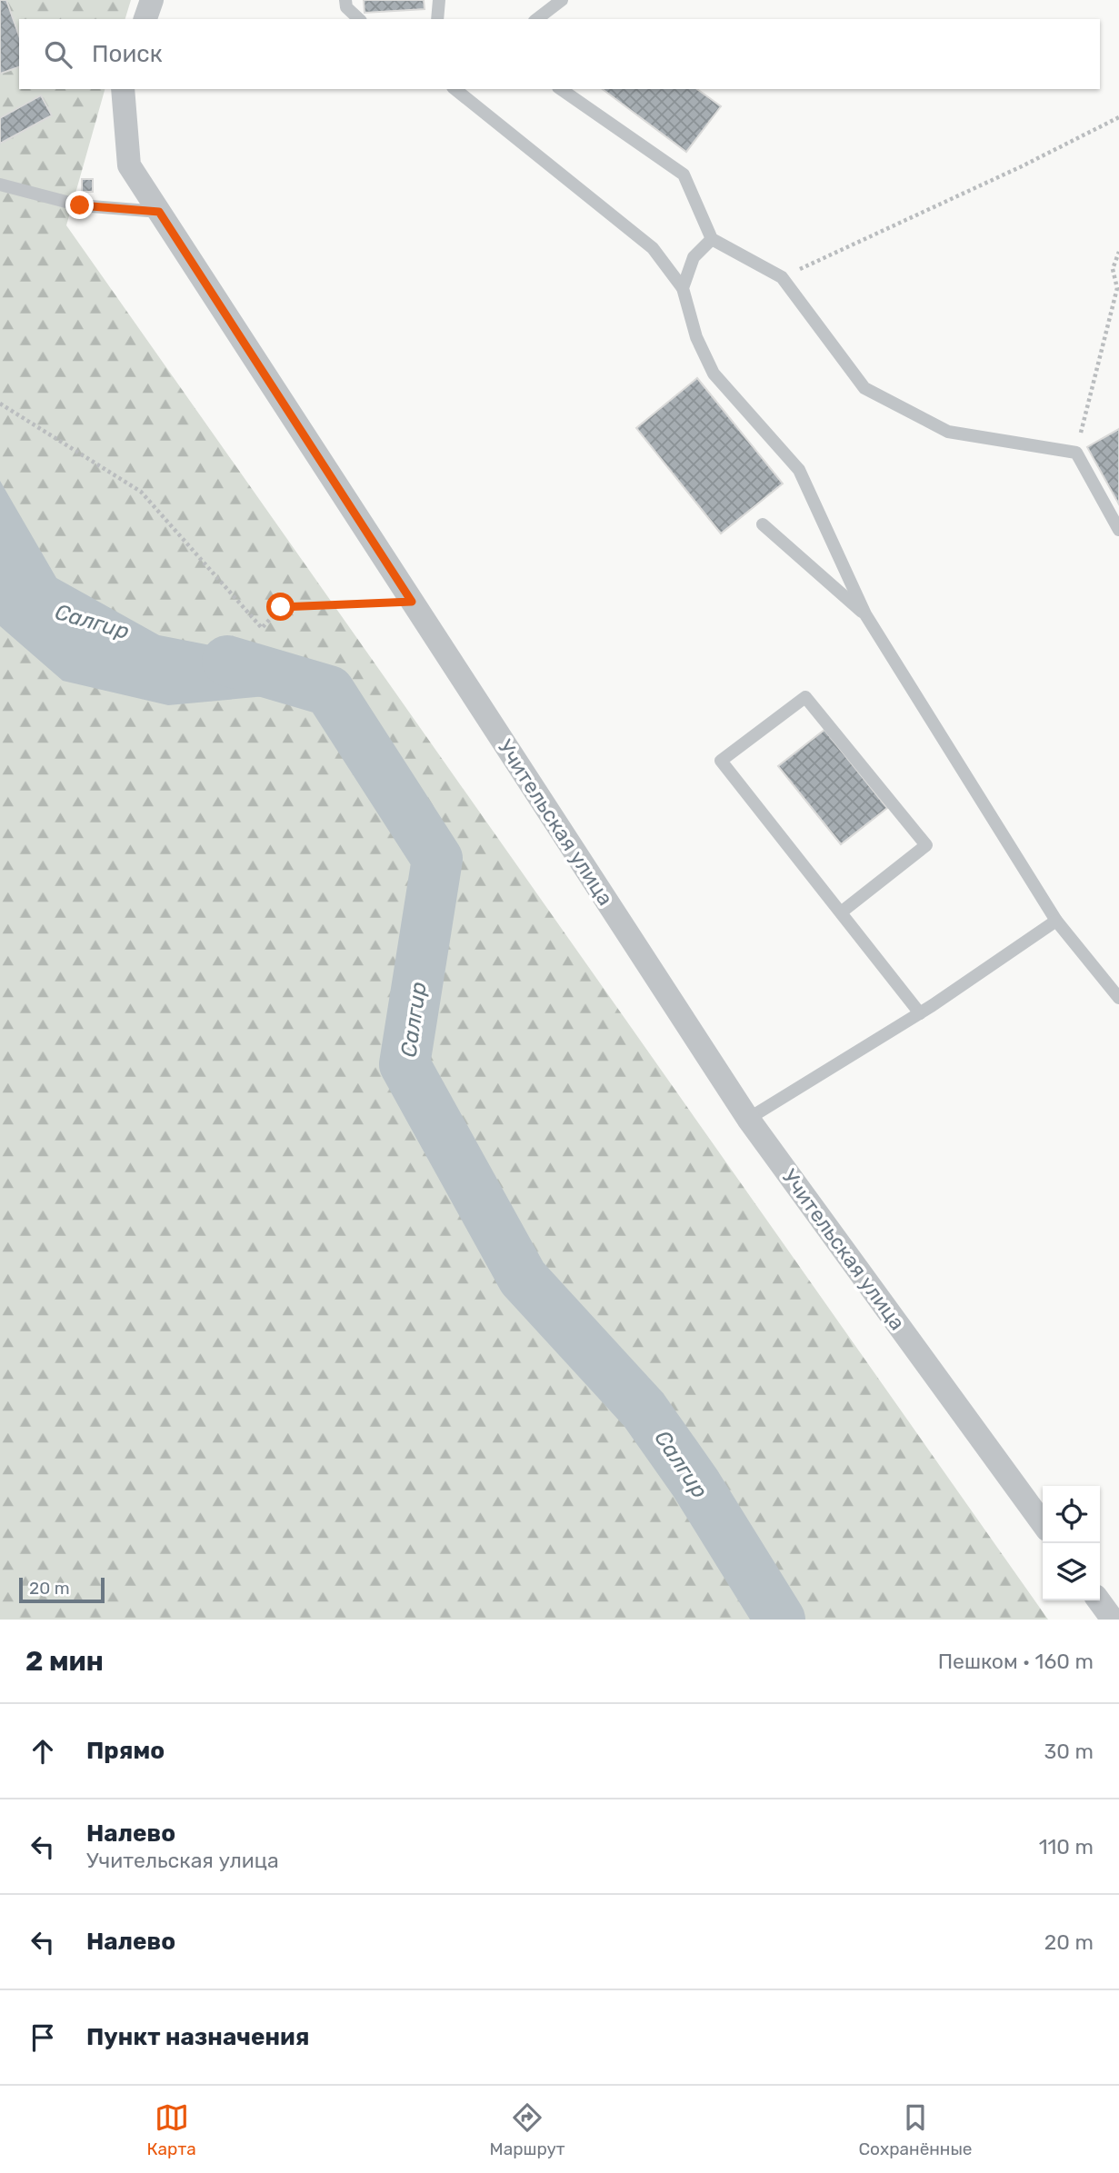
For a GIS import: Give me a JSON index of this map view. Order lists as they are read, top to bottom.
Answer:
{
  "streets": {
    "street": ["Учительская улица"]
  },
  "water": ["Салгир"],
  "scale_bar": "20 m",
  "page": {
    "search": "Поиск",
    "scale": "20 m",
    "heading": ["2 мин", "Пешком · 160 m"],
    "list": [
      ["Прямо", "30 m"],
      ["Налево", "Учительская улица", "110 m"],
      ["Налево", "20 m"],
      "Пункт назначения"
    ],
    "nav": ["Карта", "Маршрут", "Сохранённые"]
  }
}
